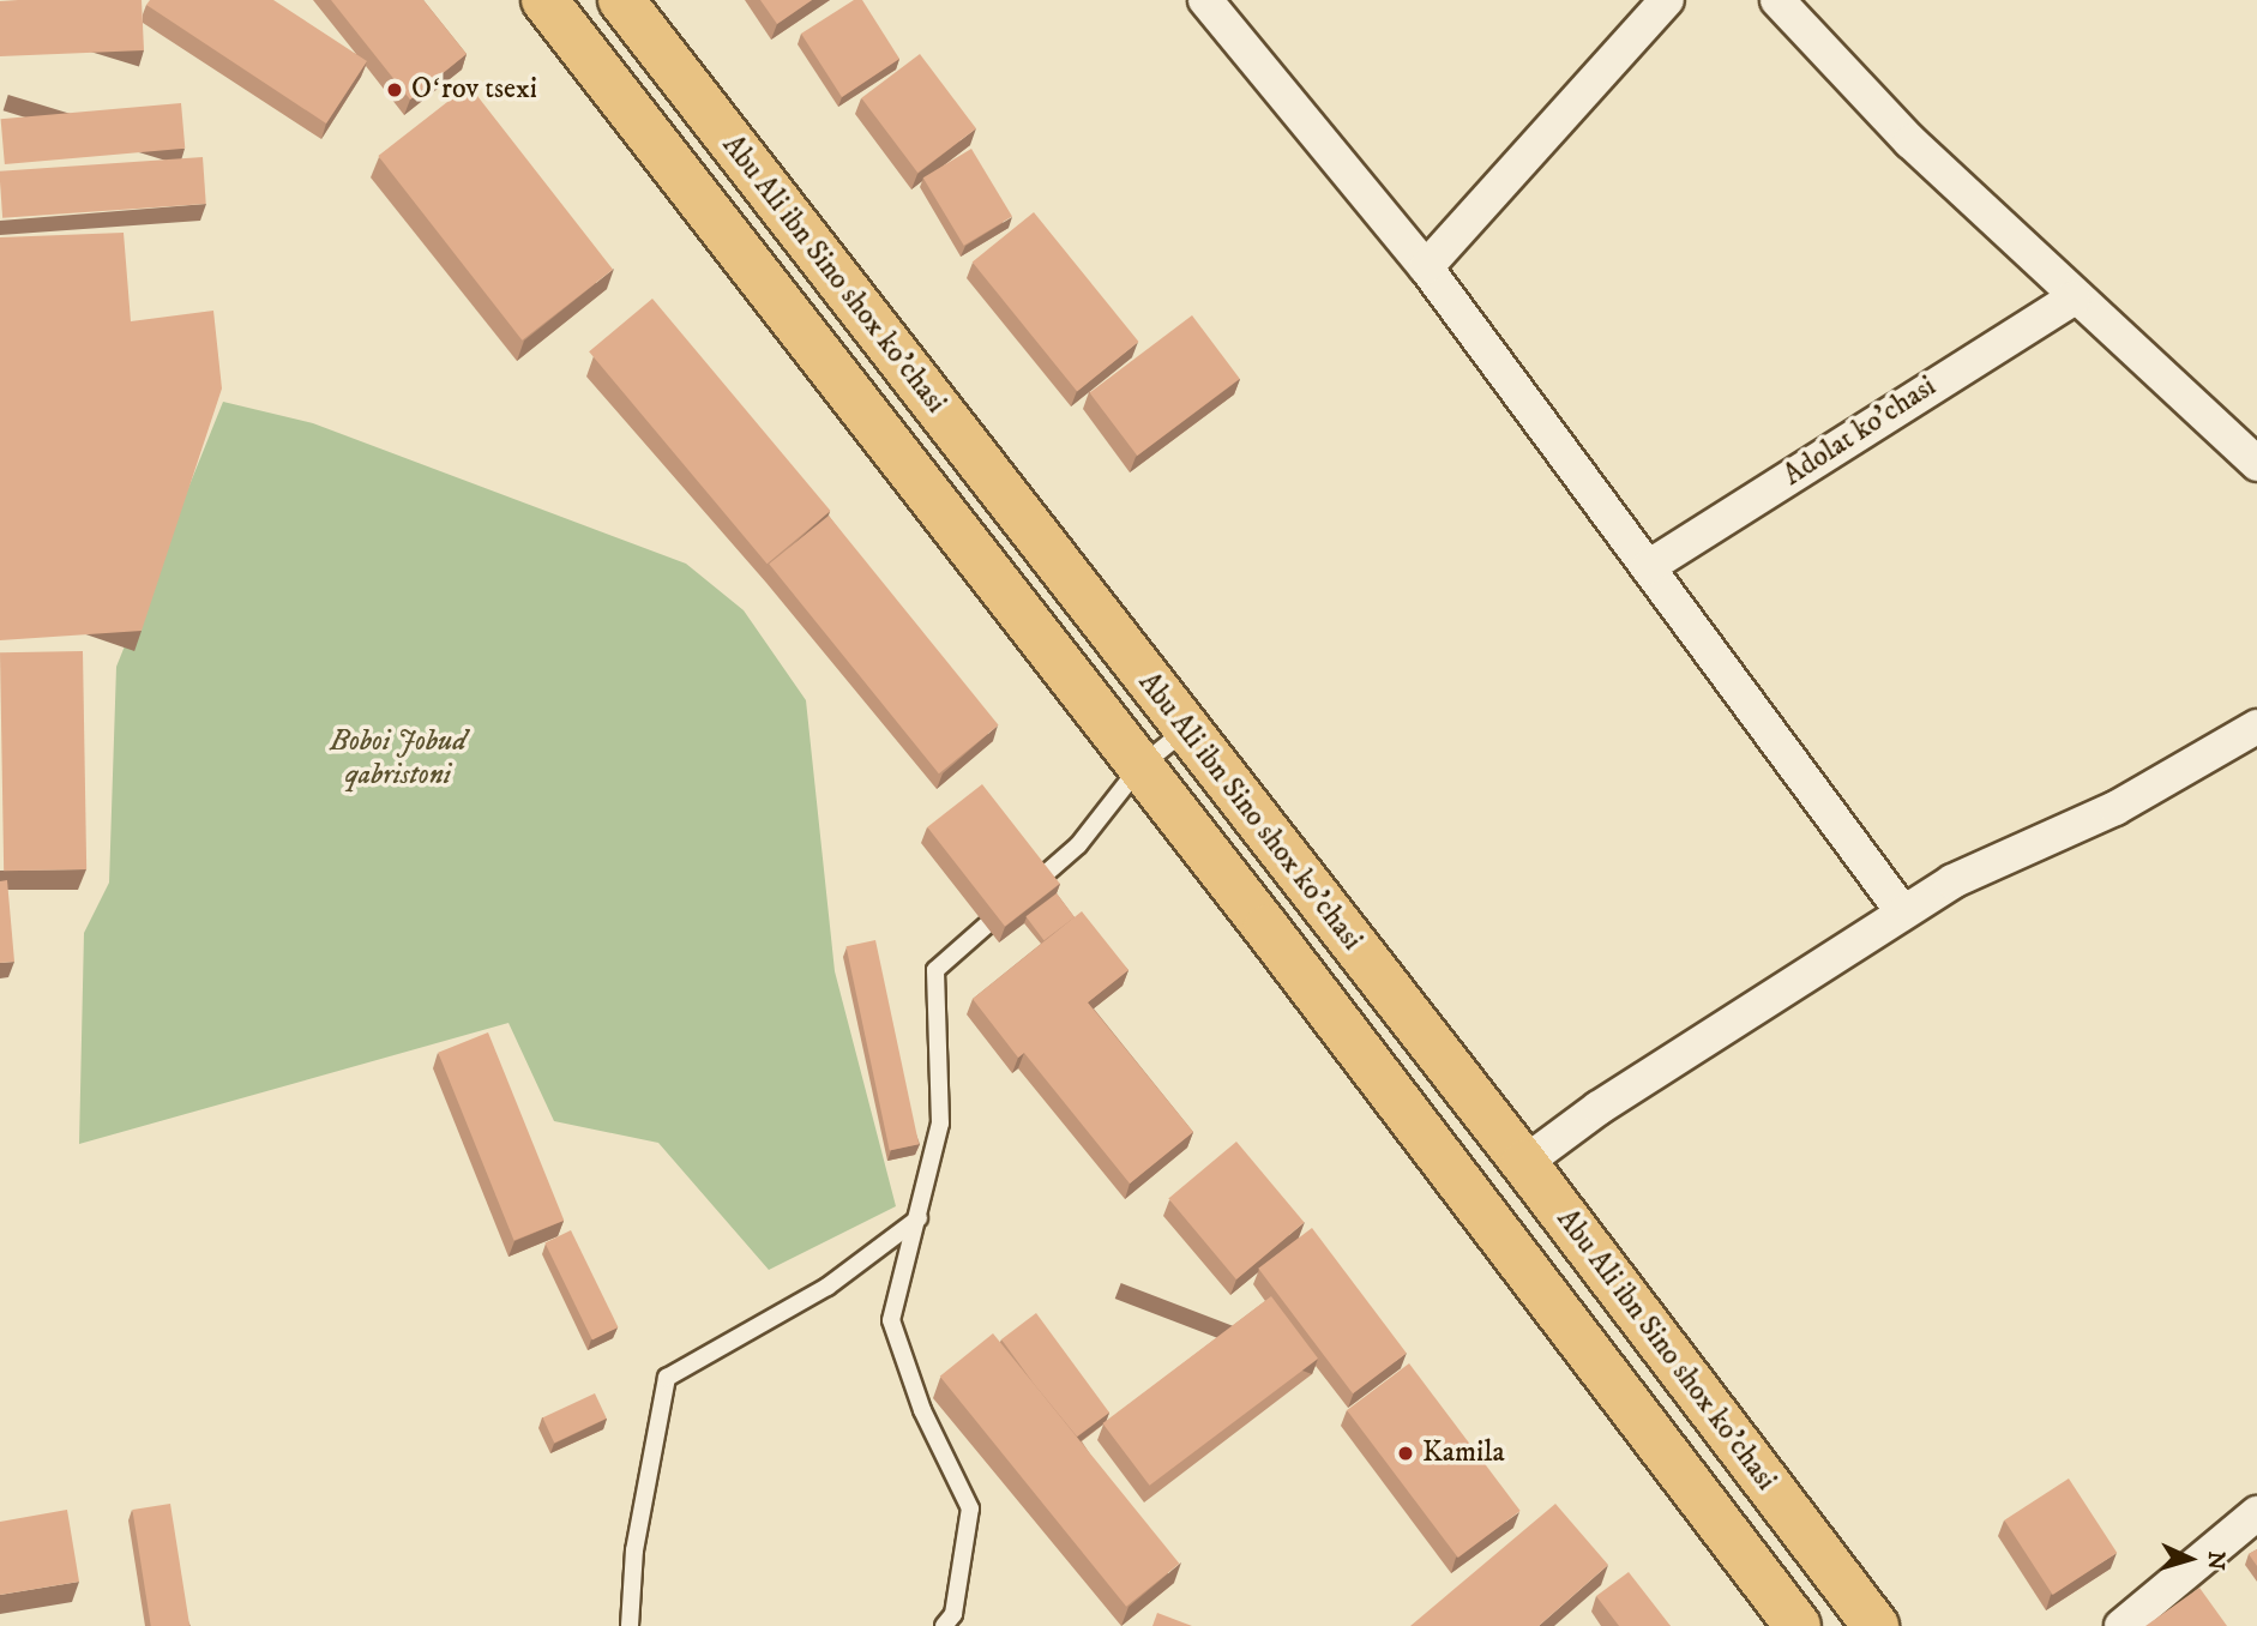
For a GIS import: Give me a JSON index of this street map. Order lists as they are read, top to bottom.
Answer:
{
  "streets": {
    "main road": ["Abu Ali ibn Sino shox ko'chasi"],
    "street": ["Adolat ko'chasi"]
  },
  "parks": ["Boboi Jobud qabristoni"],
  "places": ["Oʻrov tsexi", "Kamila"],
  "north": "right"
}
